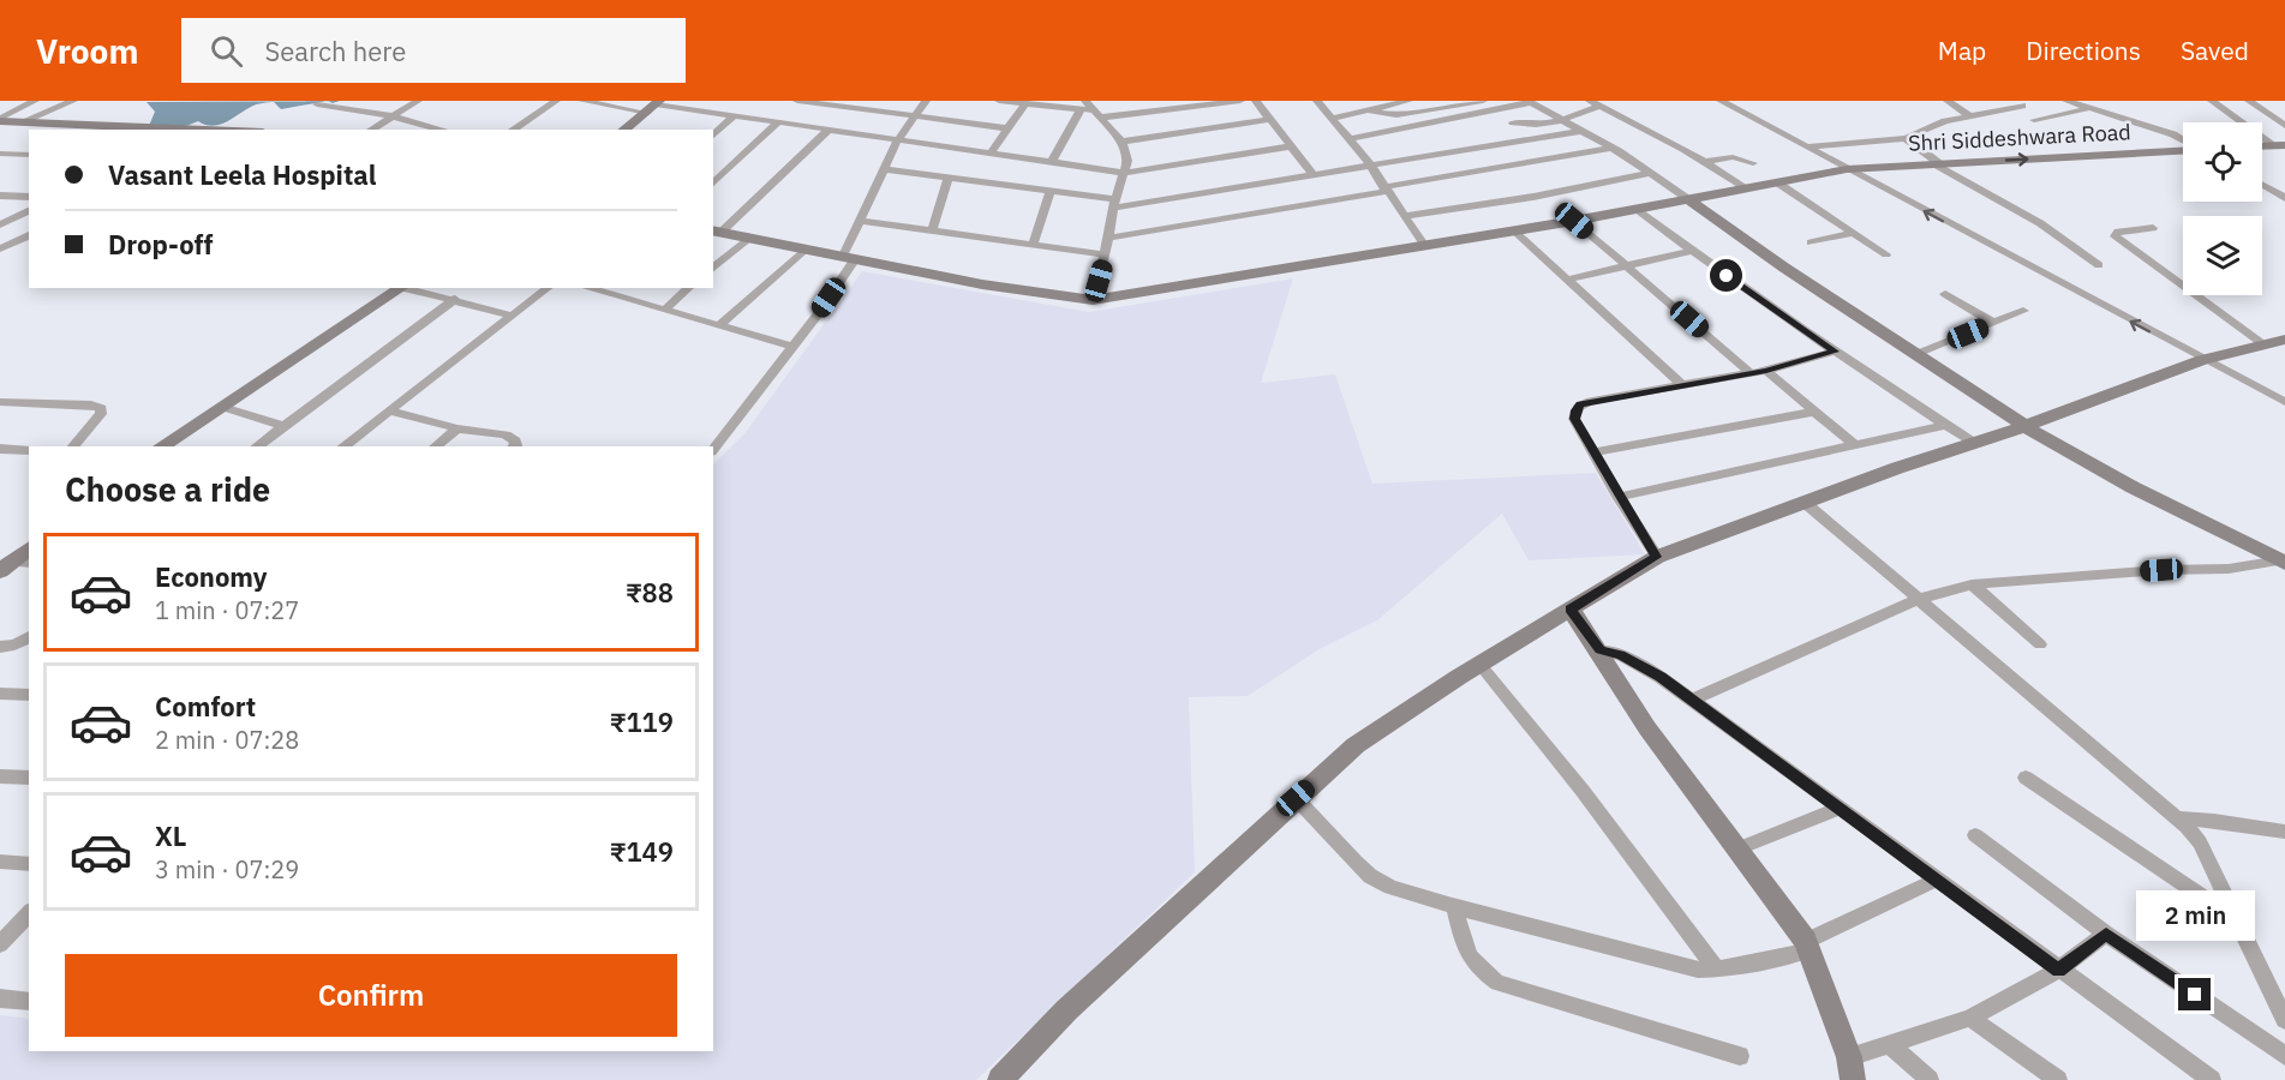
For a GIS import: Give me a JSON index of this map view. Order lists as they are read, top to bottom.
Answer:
{
  "streets": {
    "street": ["Shri Siddeshwara Road"]
  },
  "page": {
    "header": "Vroom",
    "search": "Search here",
    "nav": ["Map", "Directions", "Saved"],
    "banner": ["Vasant Leela Hospital", "Drop-off"],
    "heading": "Choose a ride",
    "list": [
      {
        "name": "Economy",
        "note": "1 min · 07:27",
        "value": "₹88"
      },
      {
        "name": "Comfort",
        "note": "2 min · 07:28",
        "value": "₹119"
      },
      {
        "name": "XL",
        "note": "3 min · 07:29",
        "value": "₹149"
      }
    ],
    "bubble": "2 min",
    "buttons": "Confirm"
  }
}
